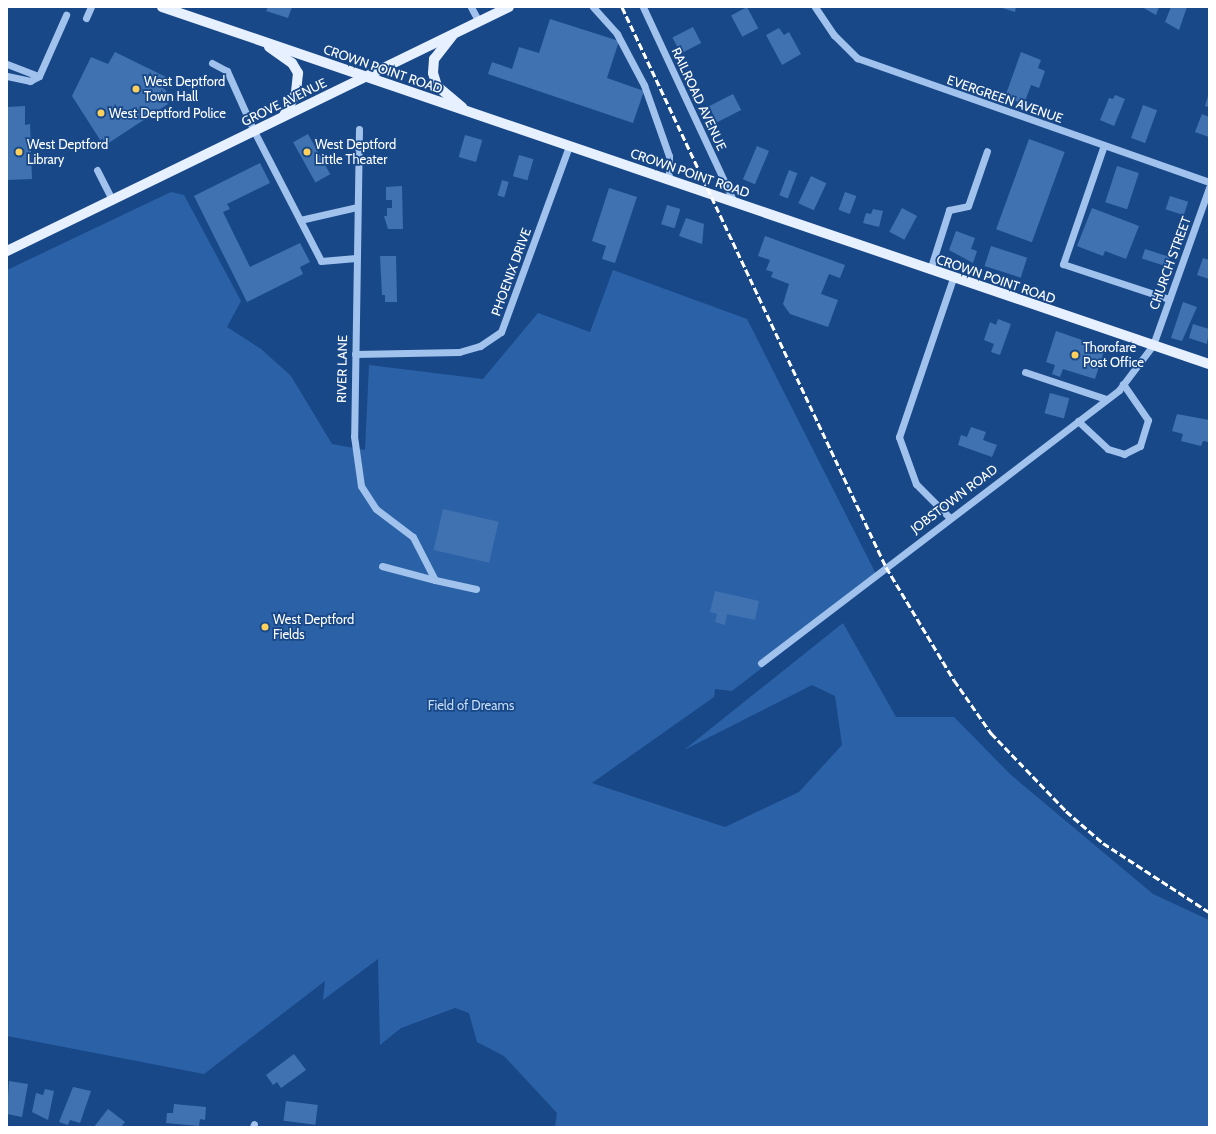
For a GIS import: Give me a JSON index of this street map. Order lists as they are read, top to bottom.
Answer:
{
  "streets": {
    "main road": ["CROWN POINT ROAD", "GROVE AVENUE"],
    "street": [
      "RAILROAD AVENUE",
      "EVERGREEN AVENUE",
      "CHURCH STREET",
      "PHOENIX DRIVE",
      "RIVER LANE",
      "JOBSTOWN ROAD"
    ]
  },
  "crossings": [
    ["CROWN POINT ROAD", "RAILROAD AVENUE"],
    ["CROWN POINT ROAD", "GROVE AVENUE"],
    ["CROWN POINT ROAD", "CHURCH STREET"],
    ["CROWN POINT ROAD", "PHOENIX DRIVE"],
    ["CROWN POINT ROAD", "JOBSTOWN ROAD"],
    ["CHURCH STREET", "JOBSTOWN ROAD"],
    ["PHOENIX DRIVE", "RIVER LANE"]
  ],
  "parks": ["Field of Dreams"],
  "places": [
    "West Deptford Town Hall",
    "West Deptford Police",
    "West Deptford Library",
    "West Deptford Little Theater",
    "Thorofare Post Office",
    "West Deptford Fields"
  ]
}
